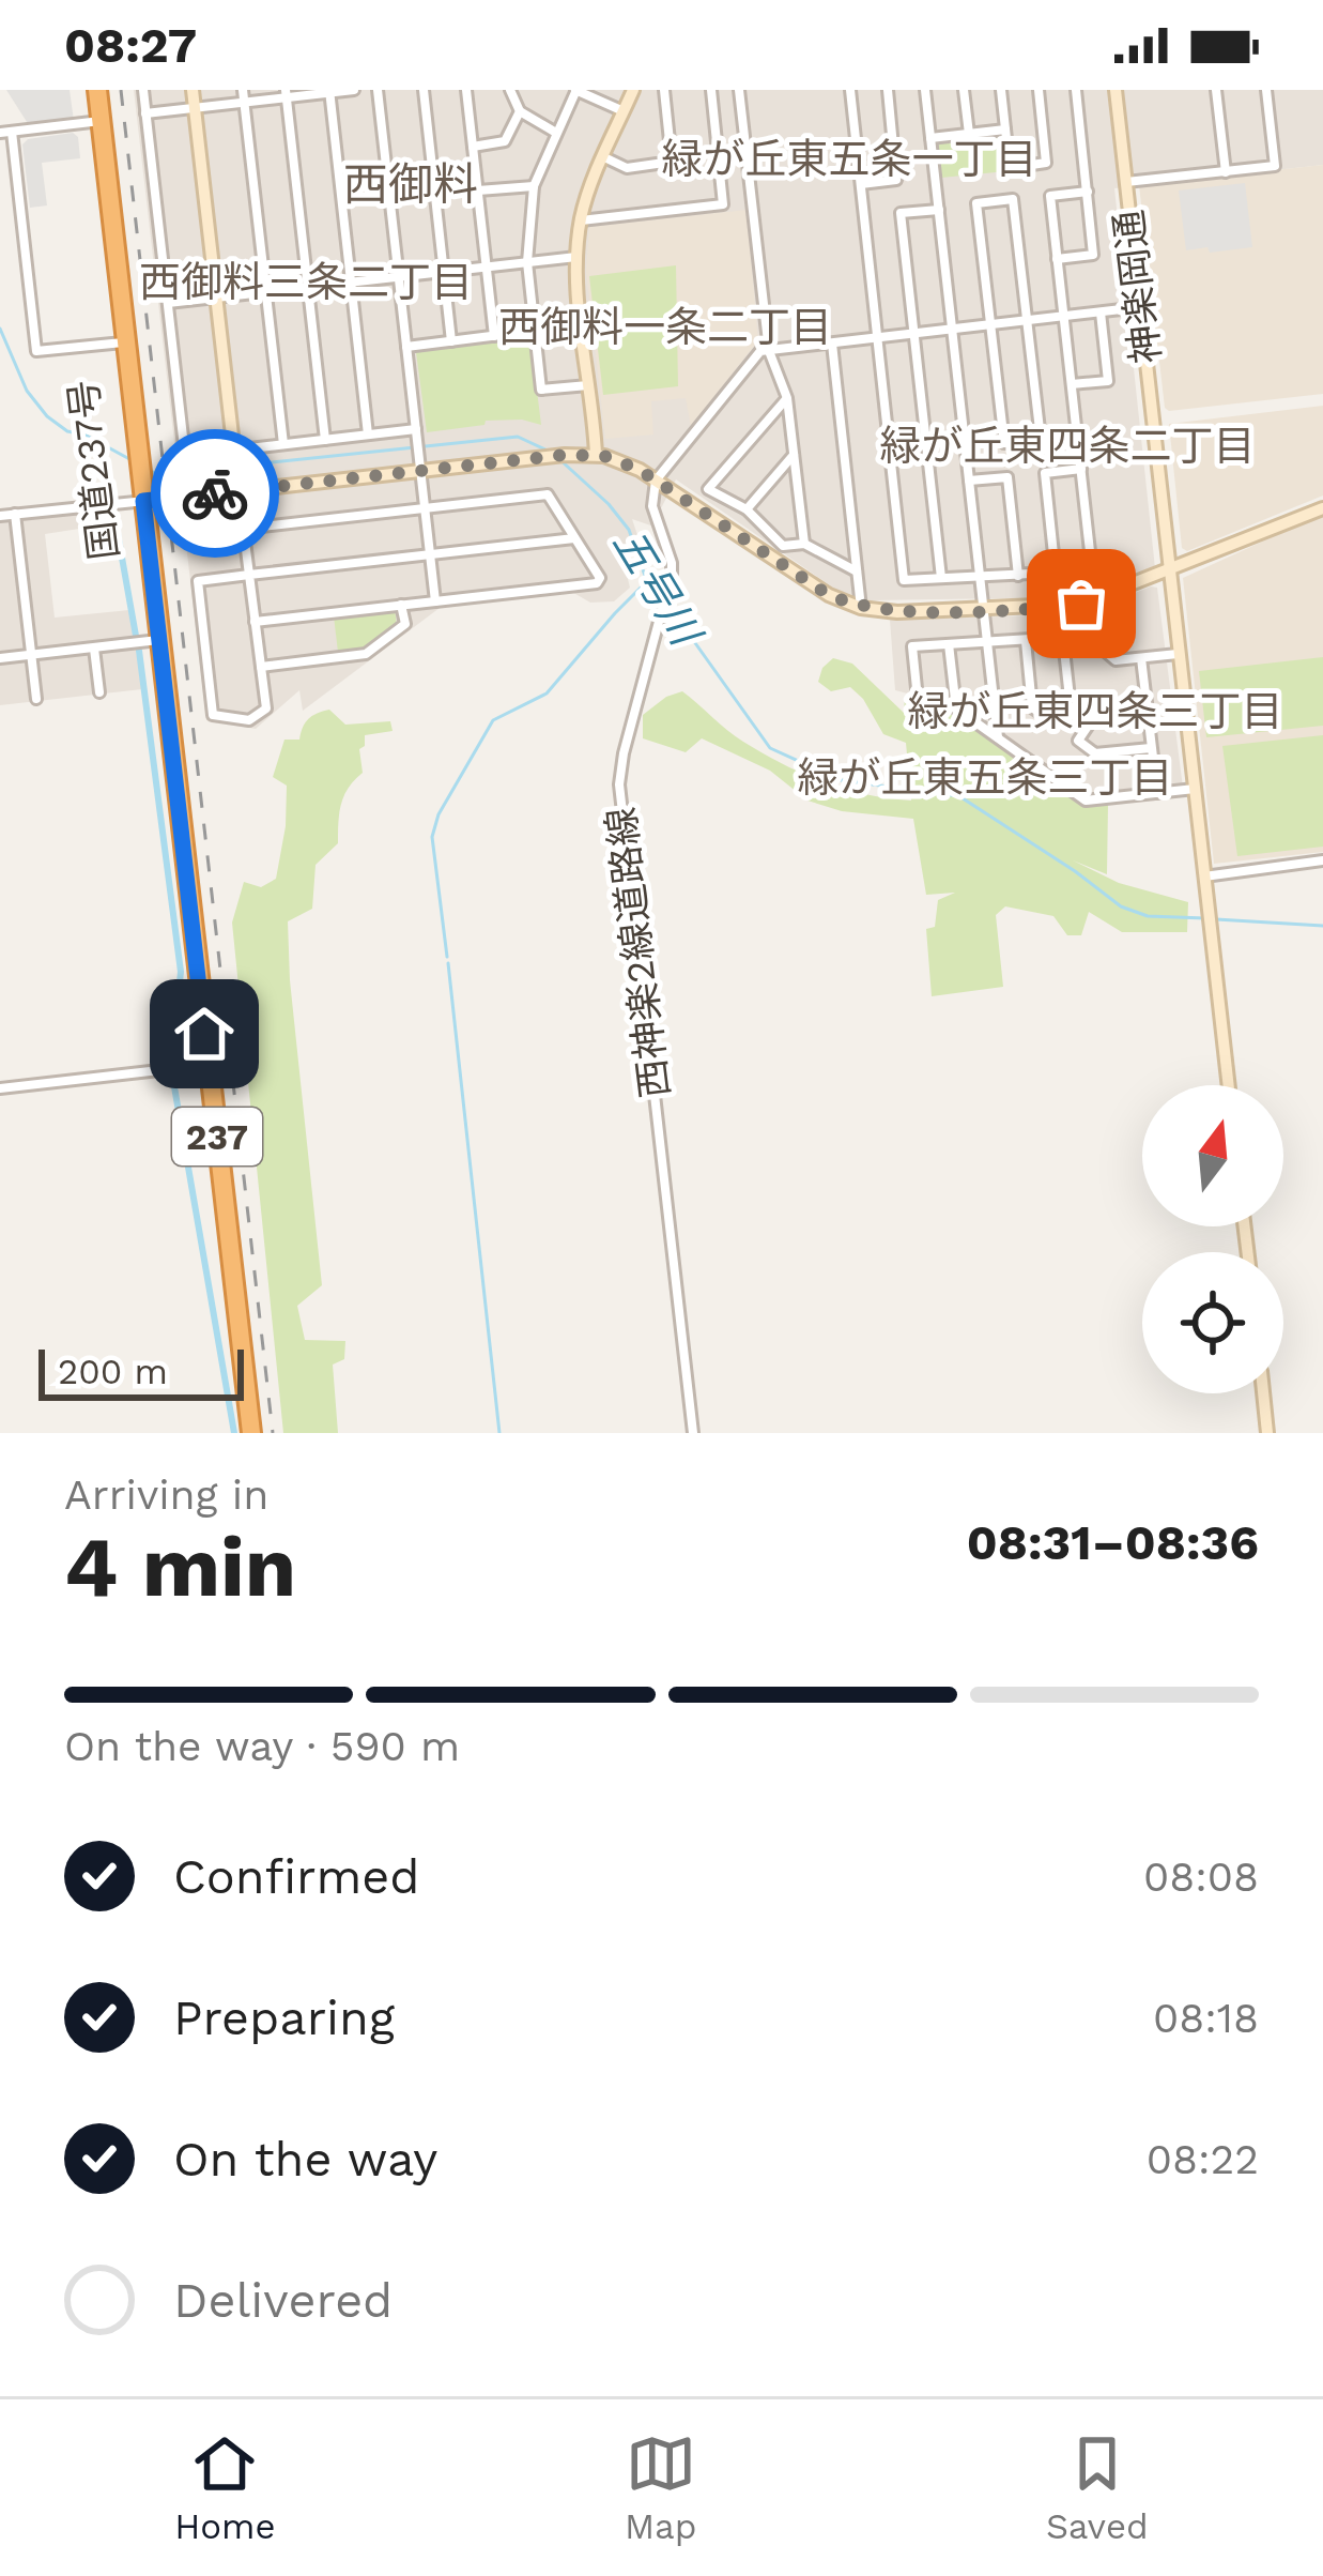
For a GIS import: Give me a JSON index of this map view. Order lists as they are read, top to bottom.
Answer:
{
  "streets": {
    "highway": ["国道237号", "237"],
    "street": ["神楽岡通", "西神楽2線道路線"]
  },
  "districts": [
    "緑が丘東五条一丁目",
    "西御料",
    "西御料三条二丁目",
    "西御料一条二丁目",
    "緑が丘東四条二丁目",
    "緑が丘東四条三丁目",
    "緑が丘東五条三丁目"
  ],
  "water": ["五号川"],
  "scale_bar": "200 m",
  "north": "top",
  "page": {
    "status": "08:27",
    "scale": "200 m",
    "heading": ["4 min", "Arriving in", "08:31–08:36"],
    "bar": "On the way · 590 m",
    "list": [
      ["Confirmed", "08:08"],
      ["Preparing", "08:18"],
      ["On the way", "08:22"],
      "Delivered"
    ],
    "tabs": ["Home", "Map", "Saved"]
  }
}
